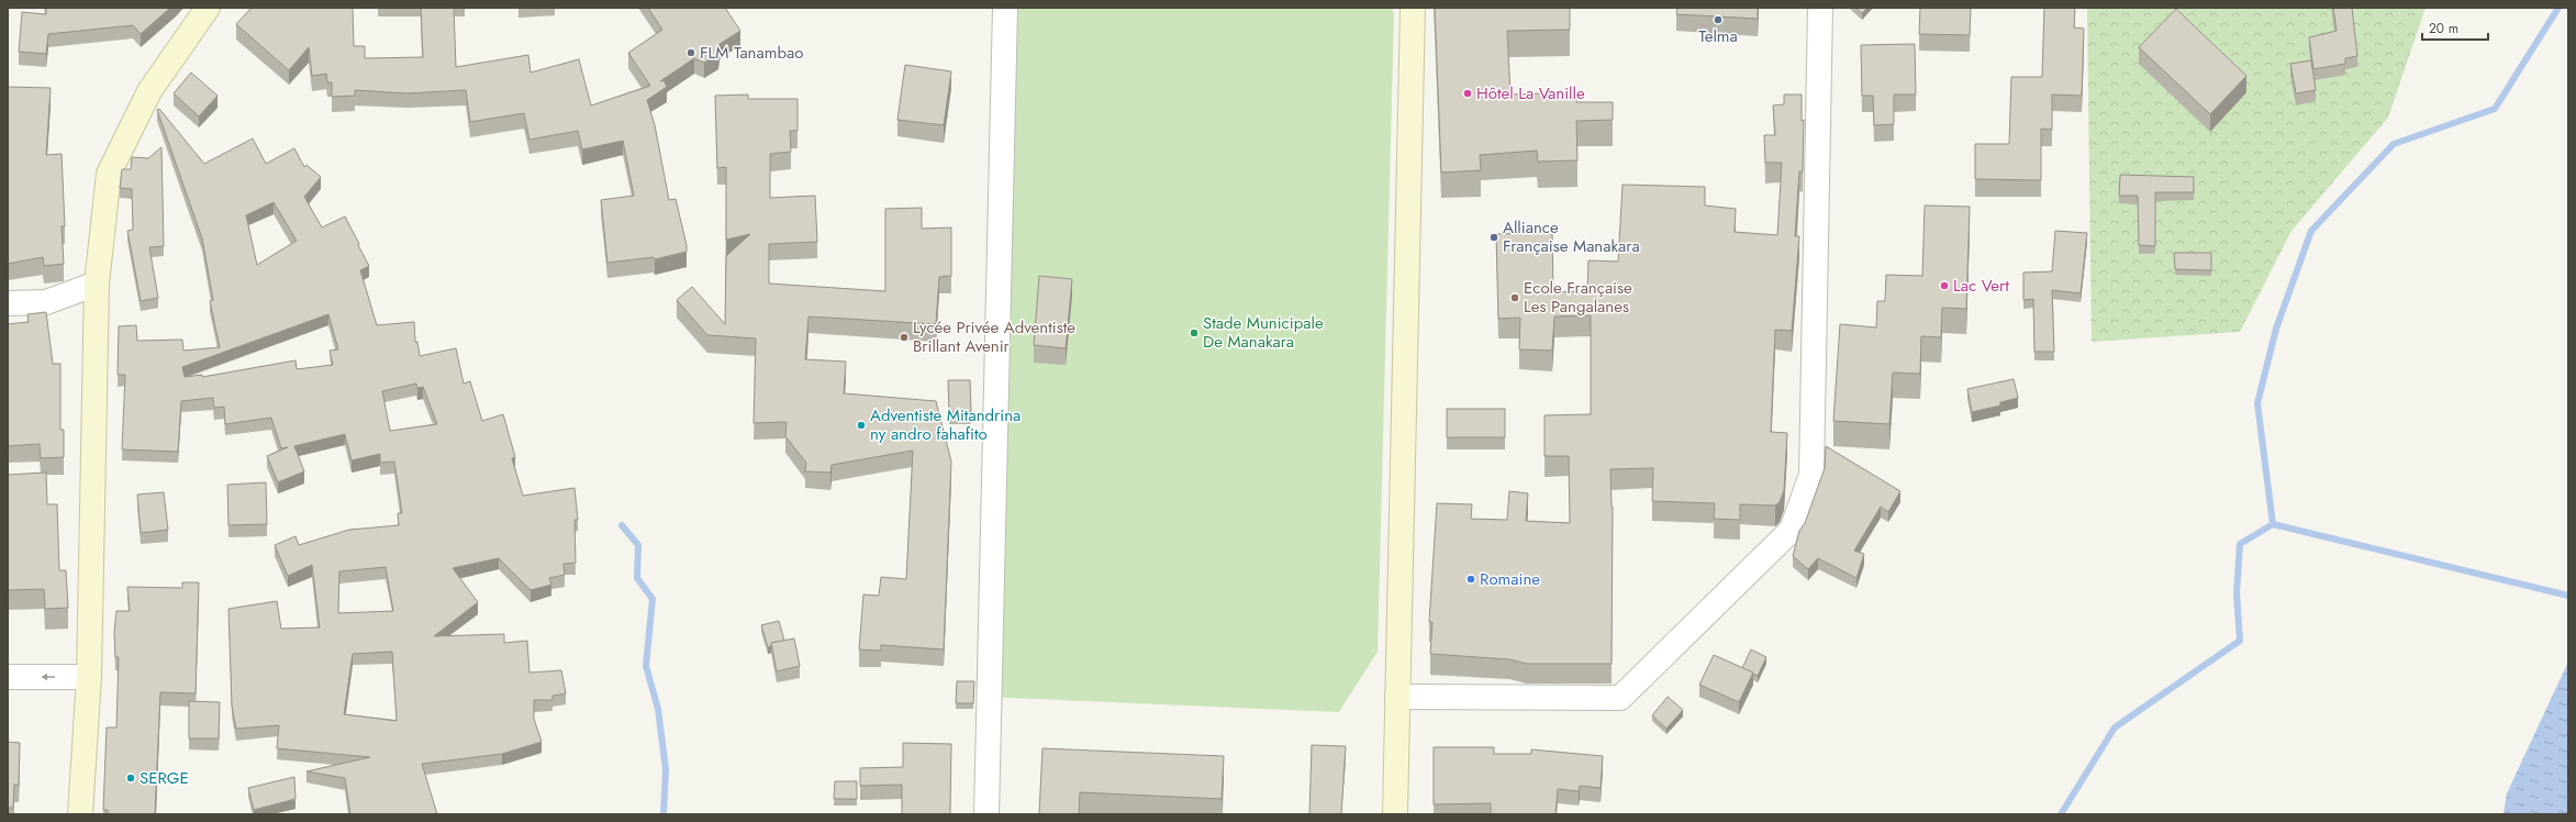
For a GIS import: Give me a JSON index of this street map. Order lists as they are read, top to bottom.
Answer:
{
  "places": [
    "Telma",
    "FLM Tanambao",
    "Hôtel La Vanille",
    "Alliance Française Manakara",
    "Lac Vert",
    "Ecole Française Les Pangalanes",
    "Stade Municipale De Manakara",
    "Lycée Privée Adventiste Brillant Avenir",
    "Adventiste Mitandrina ny andro fahafito",
    "Romaine",
    "SERGE"
  ],
  "scale_bar": "20 m"
}
